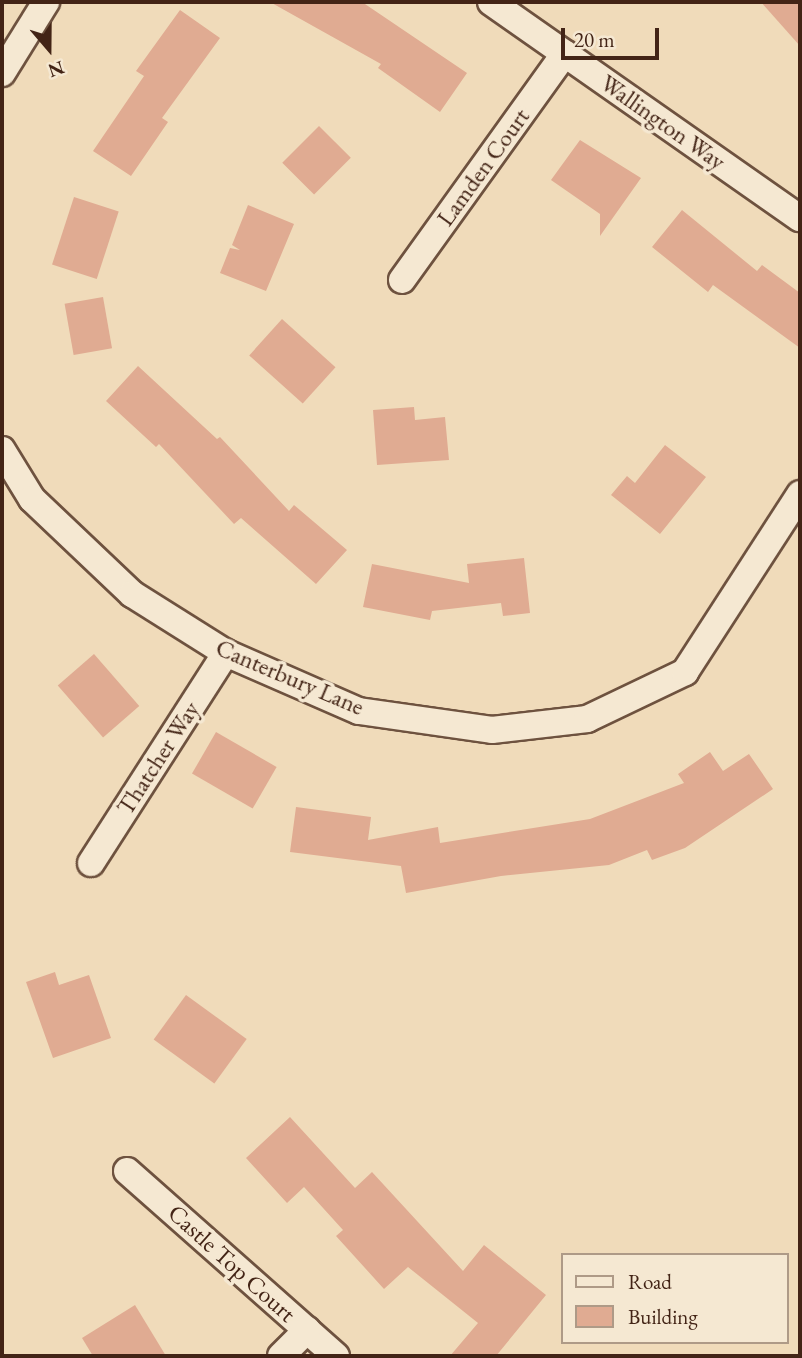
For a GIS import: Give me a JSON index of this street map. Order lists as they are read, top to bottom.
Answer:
{
  "streets": {
    "street": [
      "Wallington Way",
      "Lamden Court",
      "Canterbury Lane",
      "Thatcher Way",
      "Castle Top Court"
    ]
  },
  "crossings": [
    ["Wallington Way", "Lamden Court"],
    ["Canterbury Lane", "Thatcher Way"]
  ],
  "legend": ["Road", "Building"],
  "scale_bar": "20 m",
  "north": "bottom"
}
